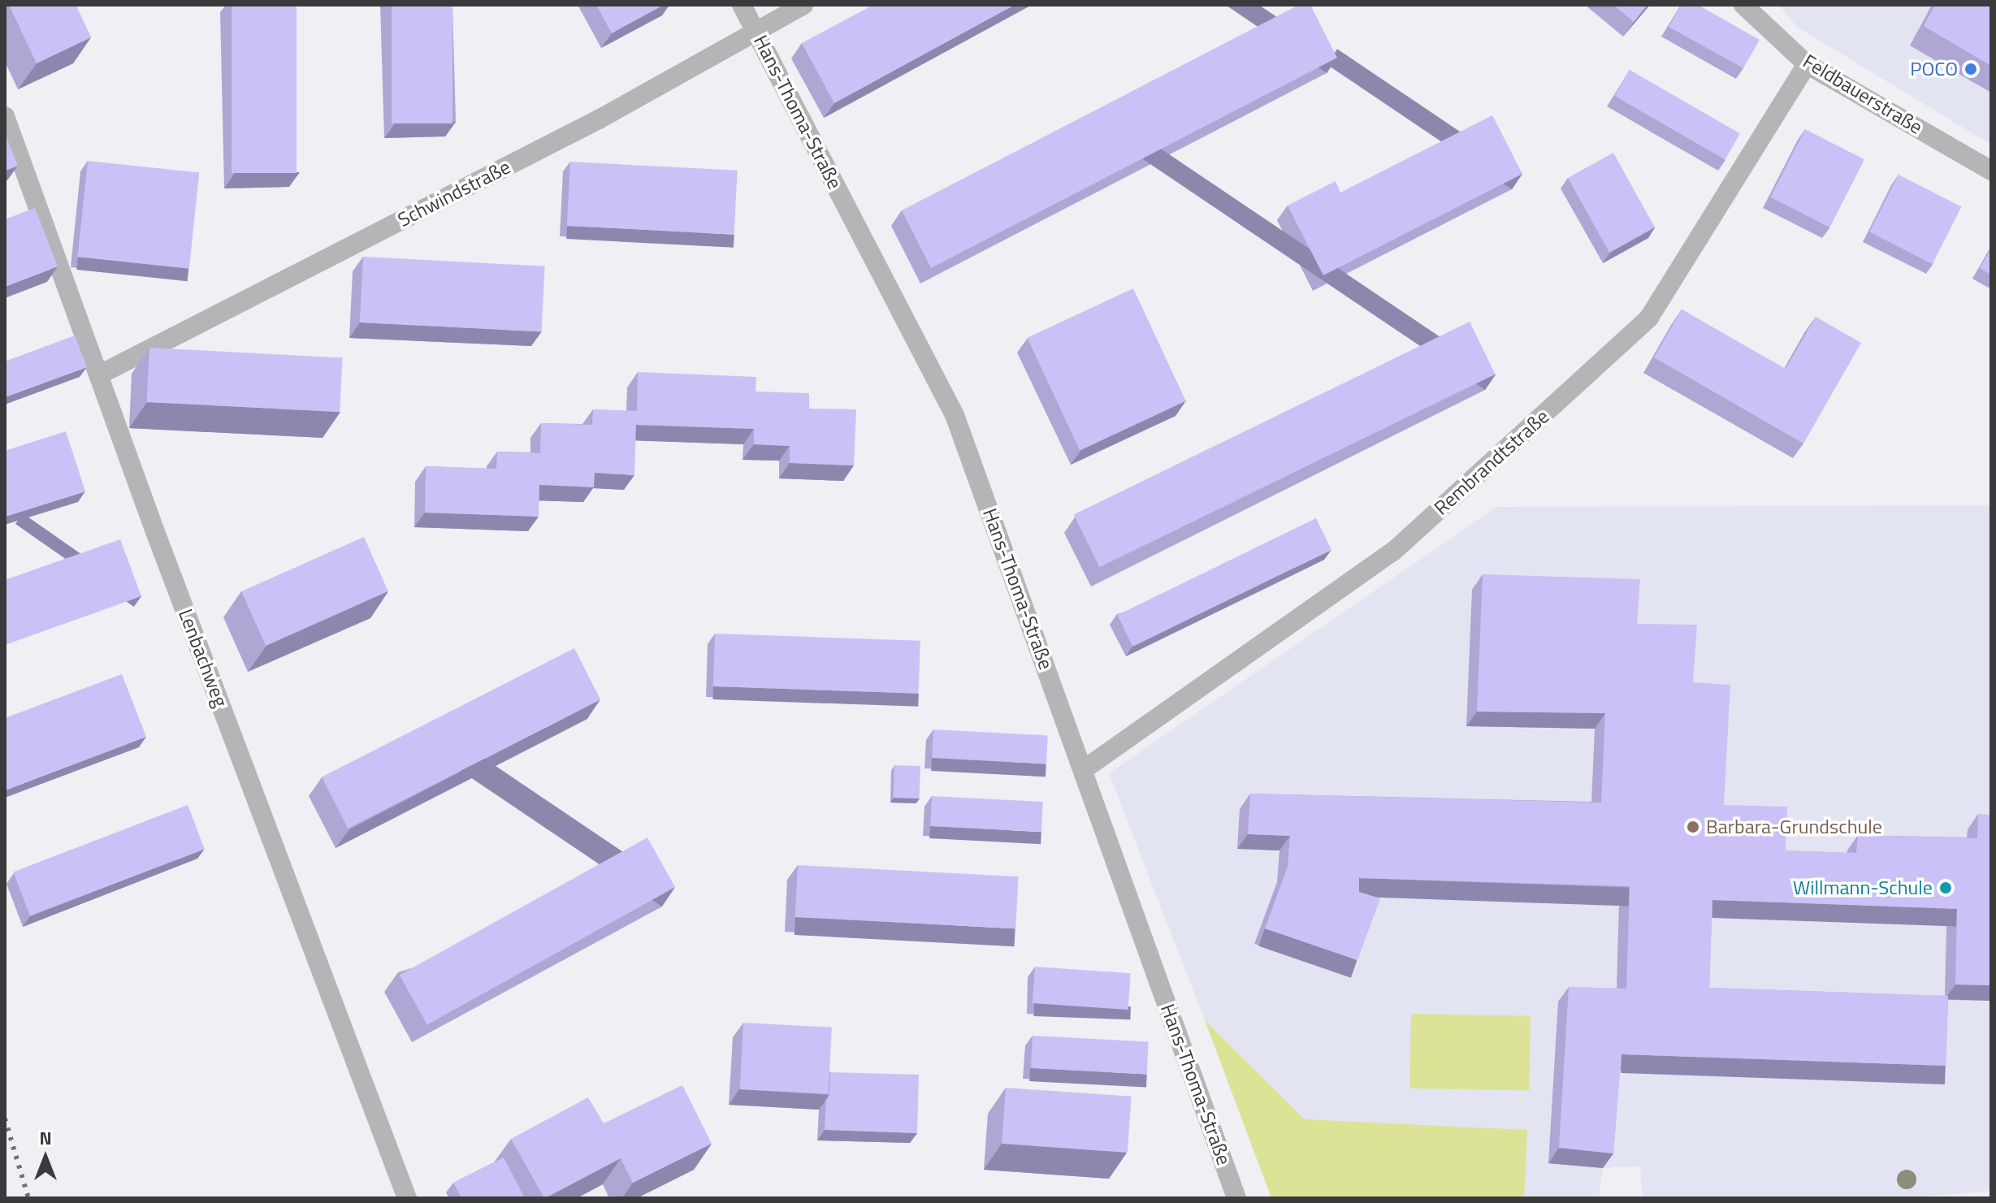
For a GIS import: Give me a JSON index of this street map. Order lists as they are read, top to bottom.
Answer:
{
  "streets": {
    "street": [
      "Feldbauerstraße",
      "Hans-Thoma-Straße",
      "Schwindstraße",
      "Rembrandtstraße",
      "Lenbachweg"
    ]
  },
  "crossings": [
    ["Feldbauerstraße", "Rembrandtstraße"],
    ["Hans-Thoma-Straße", "Schwindstraße"],
    ["Hans-Thoma-Straße", "Rembrandtstraße"],
    ["Schwindstraße", "Lenbachweg"]
  ],
  "places": ["POCO", "Barbara-Grundschule", "Willmann-Schule"],
  "north": "top"
}
